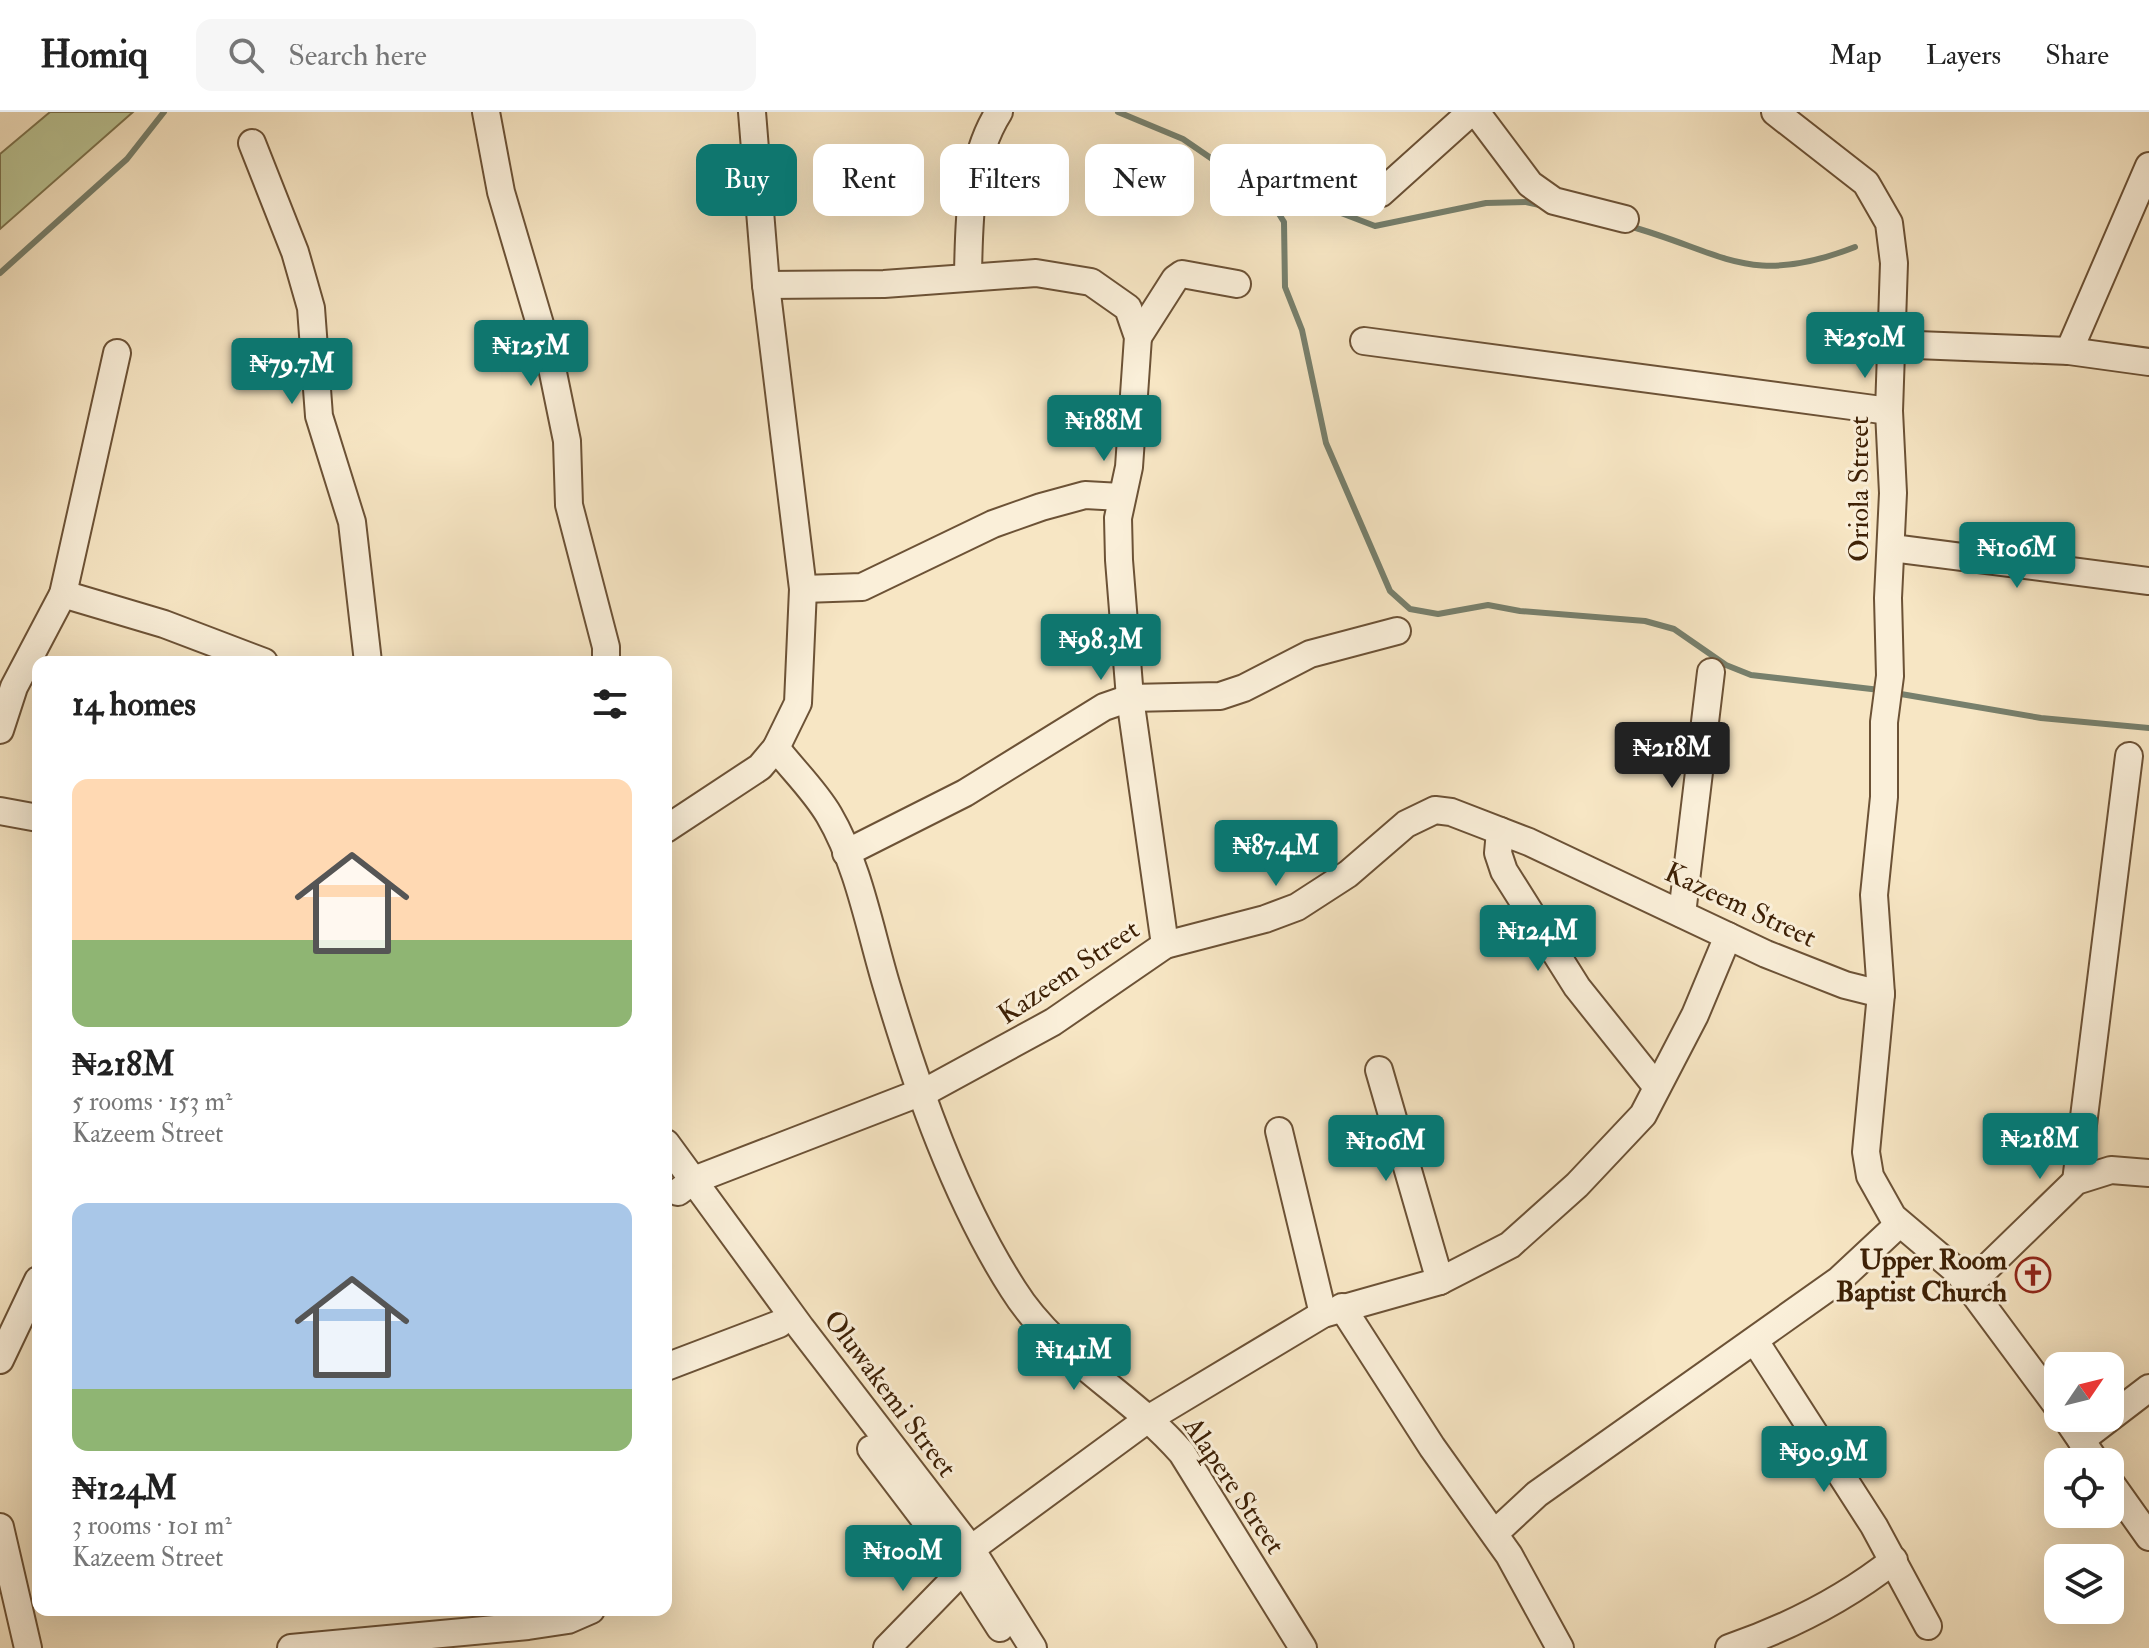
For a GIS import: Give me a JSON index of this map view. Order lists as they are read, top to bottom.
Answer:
{
  "streets": {
    "street": [
      "Oriola Street",
      "Kazeem Street",
      "Oluwakemi Street",
      "Alapere Street"
    ]
  },
  "crossings": [
    ["Oriola Street", "Kazeem Street"],
    ["Kazeem Street", "Oluwakemi Street"],
    ["Kazeem Street", "Alapere Street"]
  ],
  "places": {
    "church": ["Upper Room Baptist Church"]
  },
  "north": "top right",
  "page": {
    "header": "Homiq",
    "search": "Search here",
    "nav": ["Map", "Layers", "Share"],
    "chip": [
      "Buy",
      "Rent",
      "Filters",
      "New",
      "Apartment"
    ],
    "price": [
      "₦250M",
      "₦125M",
      "₦79.7M",
      "₦188M",
      "₦106M",
      "₦98.3M",
      "₦218M",
      "₦87.4M",
      "₦124M",
      "₦218M",
      "₦106M",
      "₦141M",
      "₦90.9M",
      "₦100M"
    ],
    "heading": "14 homes",
    "list": [
      {
        "name": "₦218M",
        "note": "5 rooms · 153 m² · Kazeem Street"
      },
      {
        "name": "₦124M",
        "note": "3 rooms · 101 m² · Kazeem Street"
      }
    ]
  }
}
